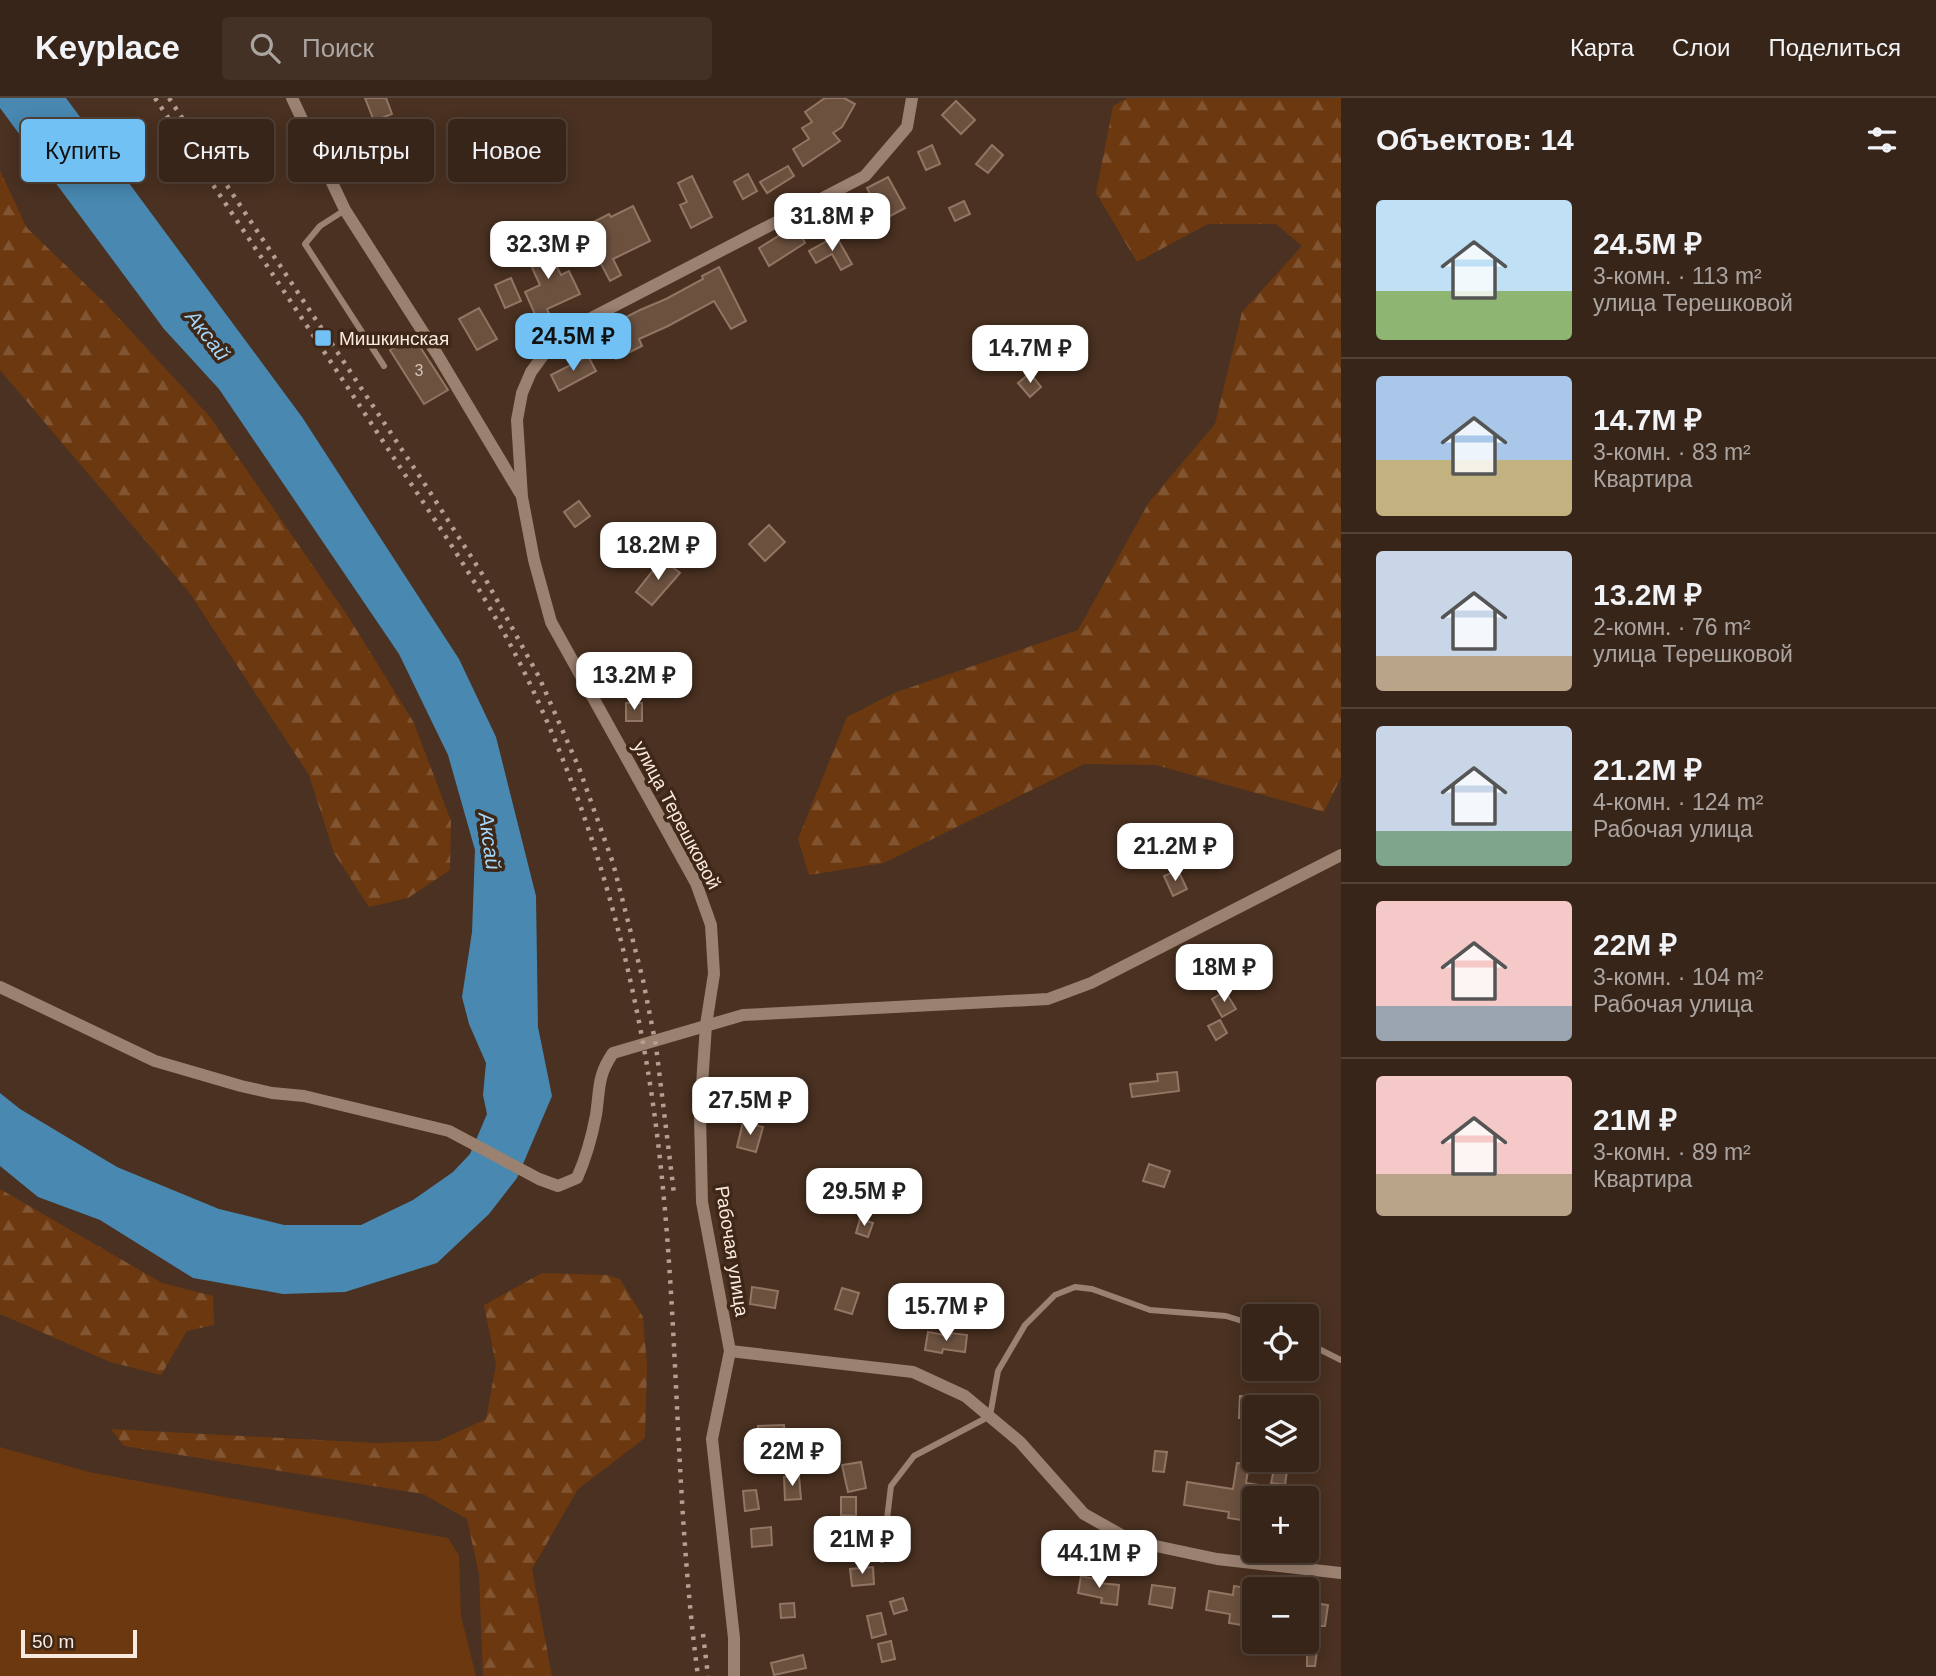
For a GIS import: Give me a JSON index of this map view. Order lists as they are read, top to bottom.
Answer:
{
  "streets": {
    "street": ["улица Терешковой", "Рабочая улица"]
  },
  "crossings": [
    ["улица Терешковой", "Рабочая улица"]
  ],
  "water": ["Аксай"],
  "places": {
    "transit": ["Мишкинская"]
  },
  "house_numbers": ["3"],
  "scale_bar": "50 m",
  "page": {
    "header": "Keyplace",
    "search": "Поиск",
    "nav": ["Карта", "Слои", "Поделиться"],
    "heading": "Объектов: 14",
    "chip": [
      "Купить",
      "Снять",
      "Фильтры",
      "Новое"
    ],
    "list": [
      {
        "name": "24.5M ₽",
        "note": "3-комн. · 113 m² · улица Терешковой"
      },
      {
        "name": "14.7M ₽",
        "note": "3-комн. · 83 m² · Квартира"
      },
      {
        "name": "13.2M ₽",
        "note": "2-комн. · 76 m² · улица Терешковой"
      },
      {
        "name": "21.2M ₽",
        "note": "4-комн. · 124 m² · Рабочая улица"
      },
      {
        "name": "22M ₽",
        "note": "3-комн. · 104 m² · Рабочая улица"
      },
      {
        "name": "21M ₽",
        "note": "3-комн. · 89 m² · Квартира"
      }
    ],
    "price": [
      "31.8M ₽",
      "32.3M ₽",
      "24.5M ₽",
      "14.7M ₽",
      "18.2M ₽",
      "13.2M ₽",
      "21.2M ₽",
      "18M ₽",
      "27.5M ₽",
      "29.5M ₽",
      "15.7M ₽",
      "22M ₽",
      "21M ₽",
      "44.1M ₽"
    ],
    "map_buttons": ["+", "−"],
    "scale": "50 m"
  }
}
